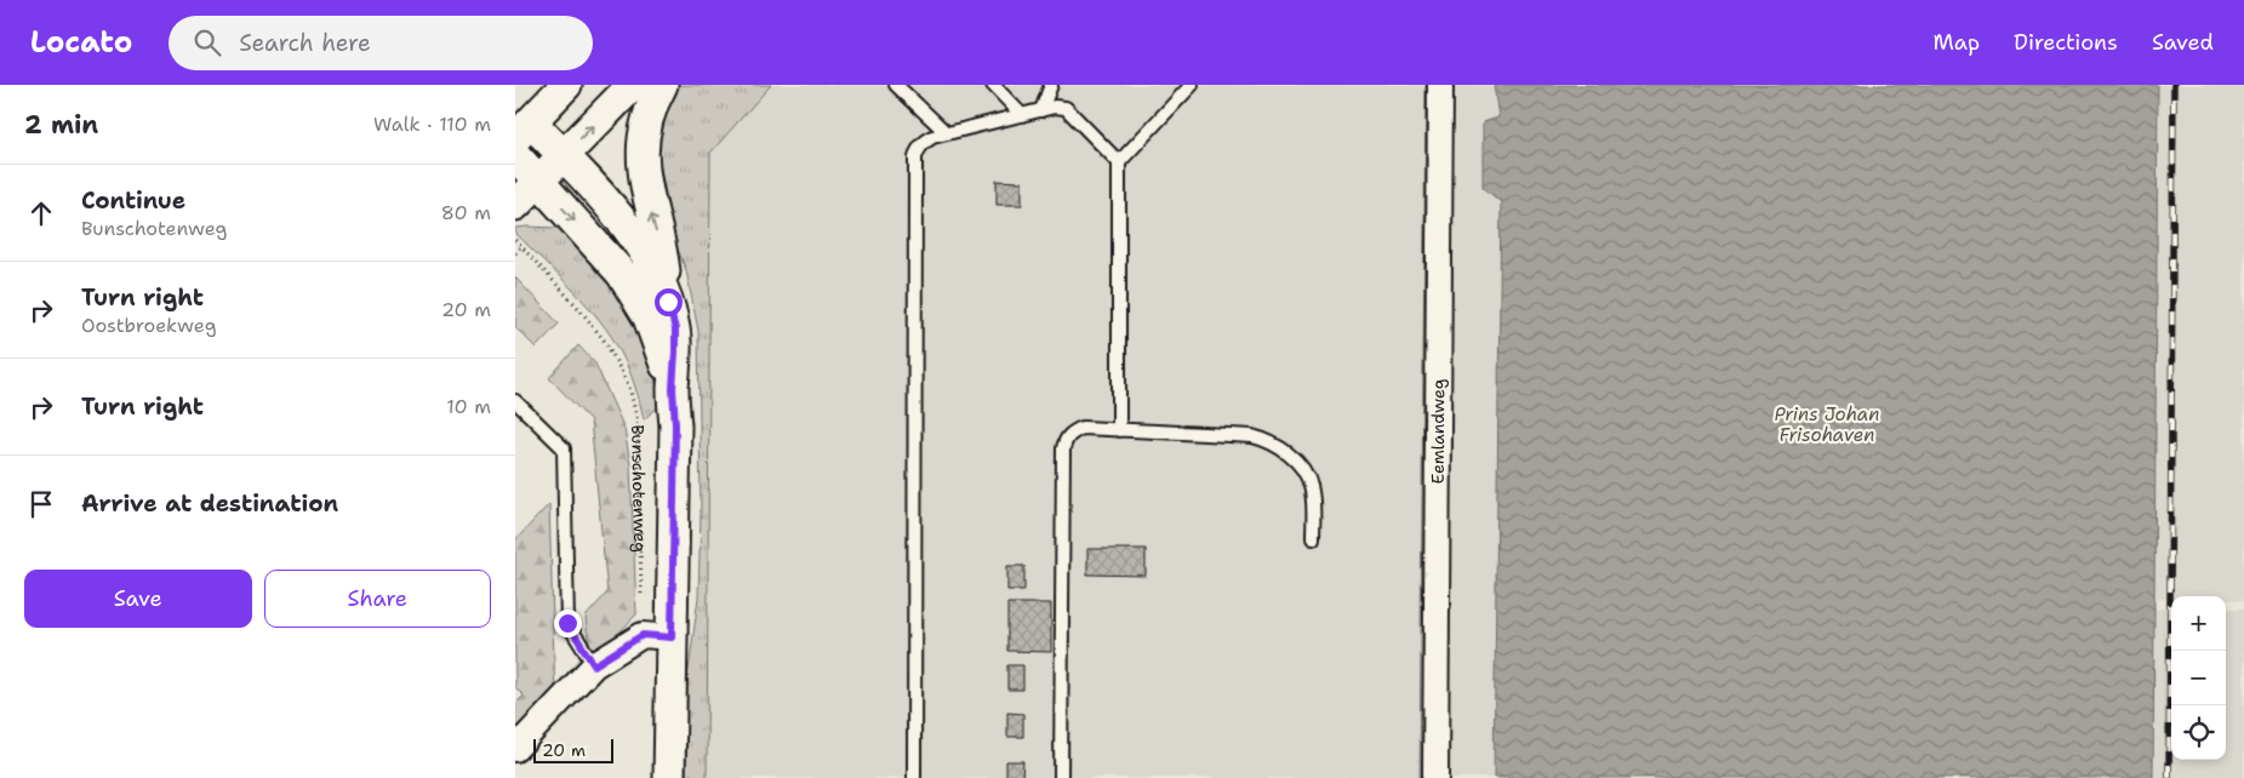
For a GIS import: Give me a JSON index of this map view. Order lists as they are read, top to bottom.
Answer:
{
  "streets": {
    "street": ["Eemlandweg", "Bunschotenweg"]
  },
  "water": ["Prins Johan Frisohaven"],
  "scale_bar": "20 m",
  "page": {
    "header": "Locato",
    "search": "Search here",
    "nav": ["Map", "Directions", "Saved"],
    "heading": ["2 min", "Walk · 110 m"],
    "list": [
      ["Continue", "Bunschotenweg", "80 m"],
      ["Turn right", "Oostbroekweg", "20 m"],
      ["Turn right", "10 m"],
      "Arrive at destination"
    ],
    "buttons": ["Save", "Share"],
    "map_buttons": ["+", "−"],
    "scale": "20 m"
  }
}
